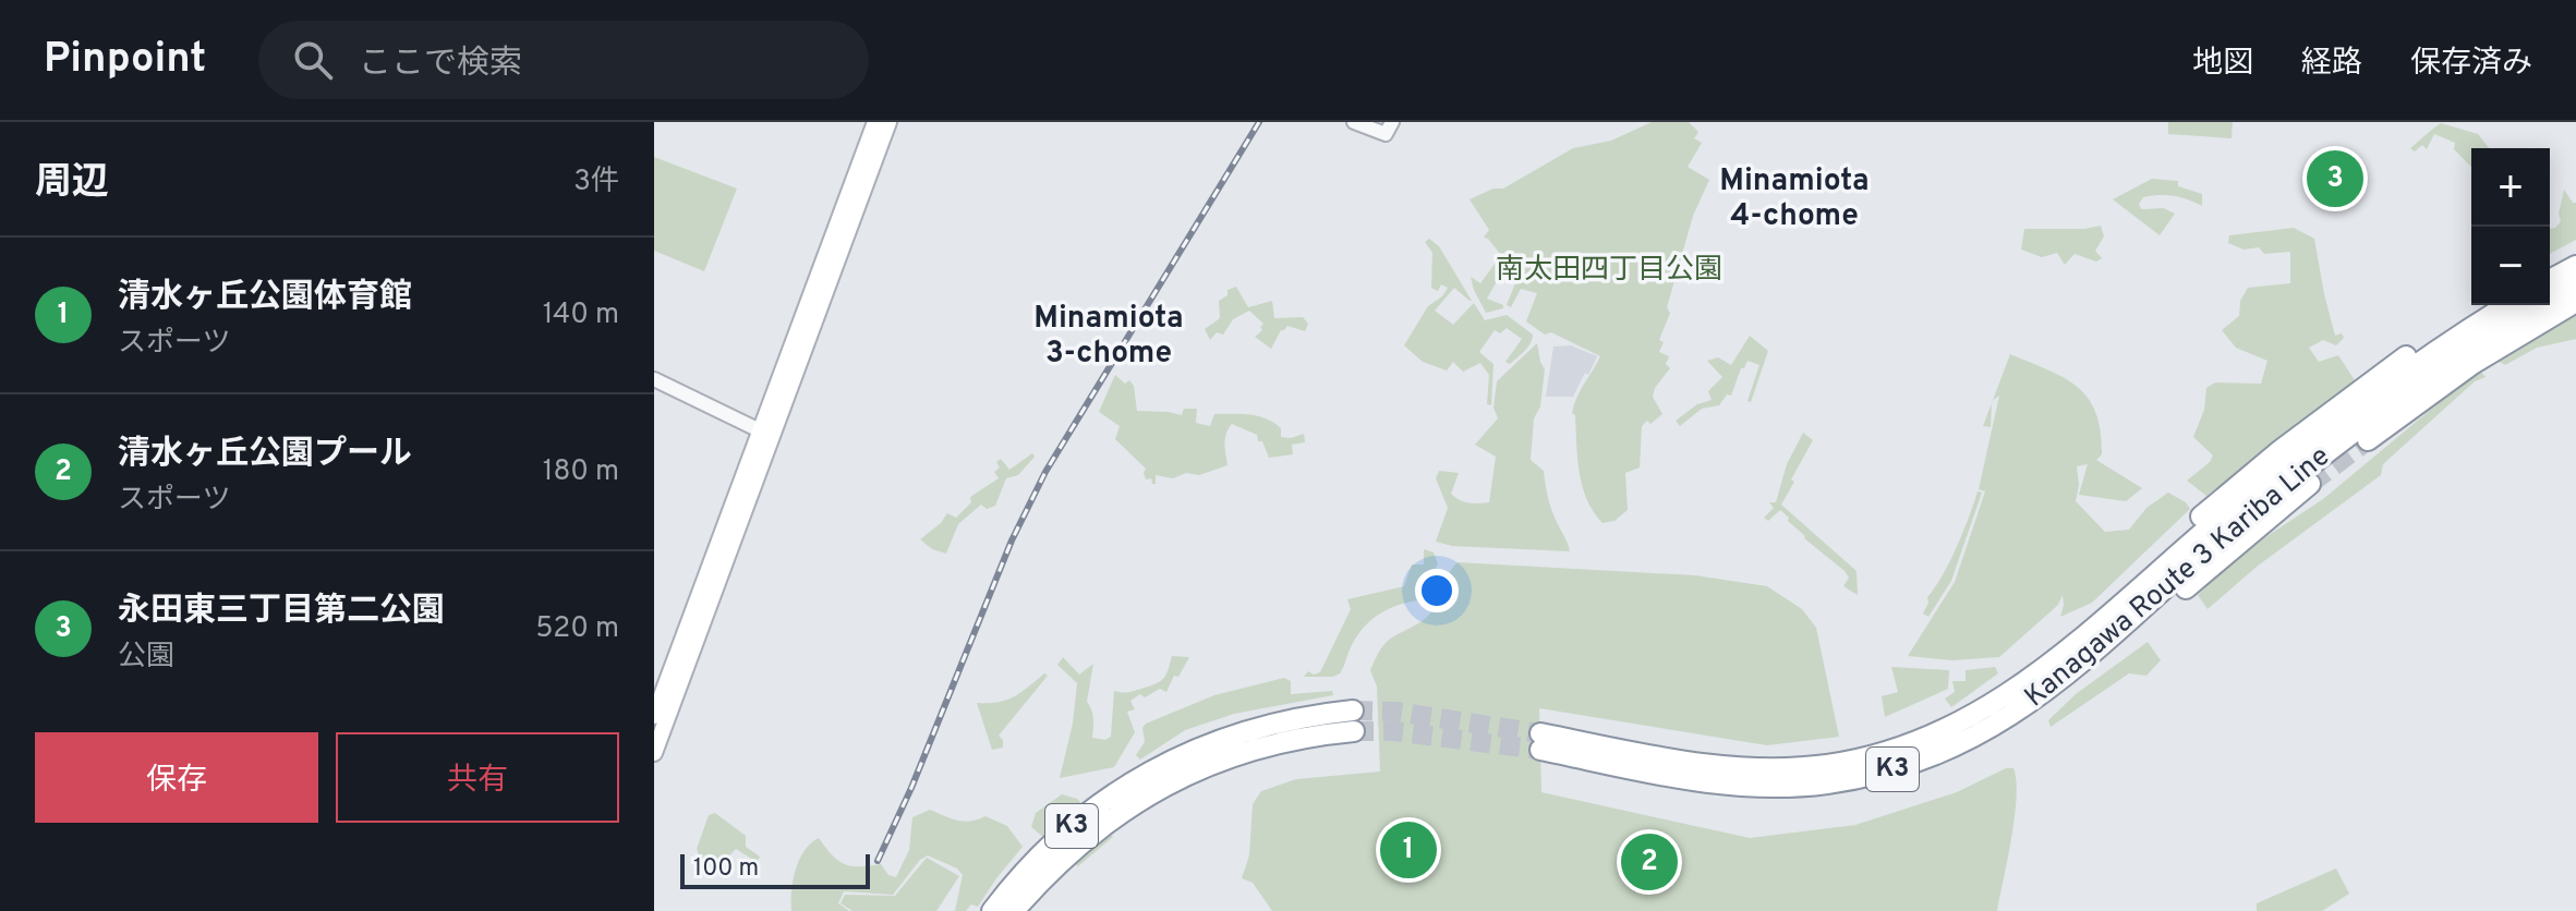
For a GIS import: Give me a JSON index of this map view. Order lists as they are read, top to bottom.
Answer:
{
  "streets": {
    "highway": ["Kanagawa Route 3 Kariba Line", "K3"]
  },
  "districts": ["Minamiota 4-chome", "Minamiota 3-chome"],
  "parks": ["南太田四丁目公園"],
  "scale_bar": "100 m",
  "page": {
    "header": "Pinpoint",
    "search": "ここで検索",
    "nav": ["地図", "経路", "保存済み"],
    "heading": ["周辺", "3件"],
    "pins": ["3", "1", "2"],
    "map_buttons": ["+", "−"],
    "list": [
      {
        "mark": "1",
        "name": "清水ヶ丘公園体育館",
        "note": "スポーツ",
        "value": "140 m"
      },
      {
        "mark": "2",
        "name": "清水ヶ丘公園プール",
        "note": "スポーツ",
        "value": "180 m"
      },
      {
        "mark": "3",
        "name": "永田東三丁目第二公園",
        "note": "公園",
        "value": "520 m"
      }
    ],
    "buttons": ["保存", "共有"],
    "scale": "100 m"
  }
}
